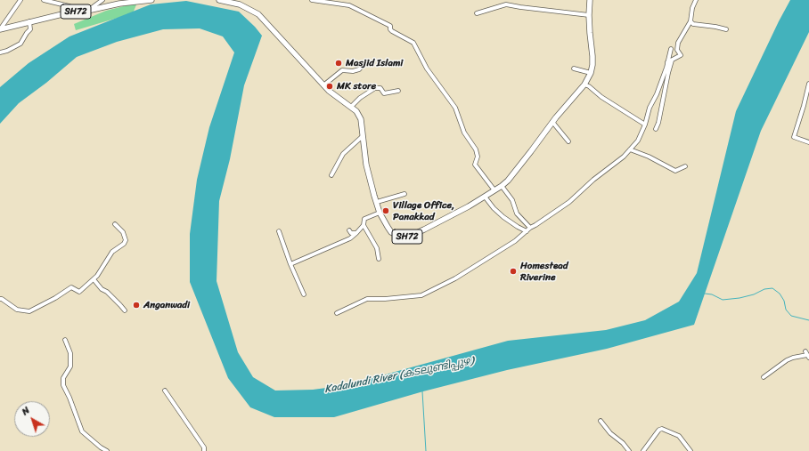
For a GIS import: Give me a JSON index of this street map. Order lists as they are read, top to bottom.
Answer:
{
  "streets": {
    "main road": ["SH72"]
  },
  "water": ["Kadalundi River (കടലുണ്ടിപ്പുഴ)"],
  "places": [
    "Masjid Islami",
    "MK store",
    "Village Office, Panakkad",
    "Homestead Riverine",
    "Anganwadi"
  ],
  "north": "top left"
}
